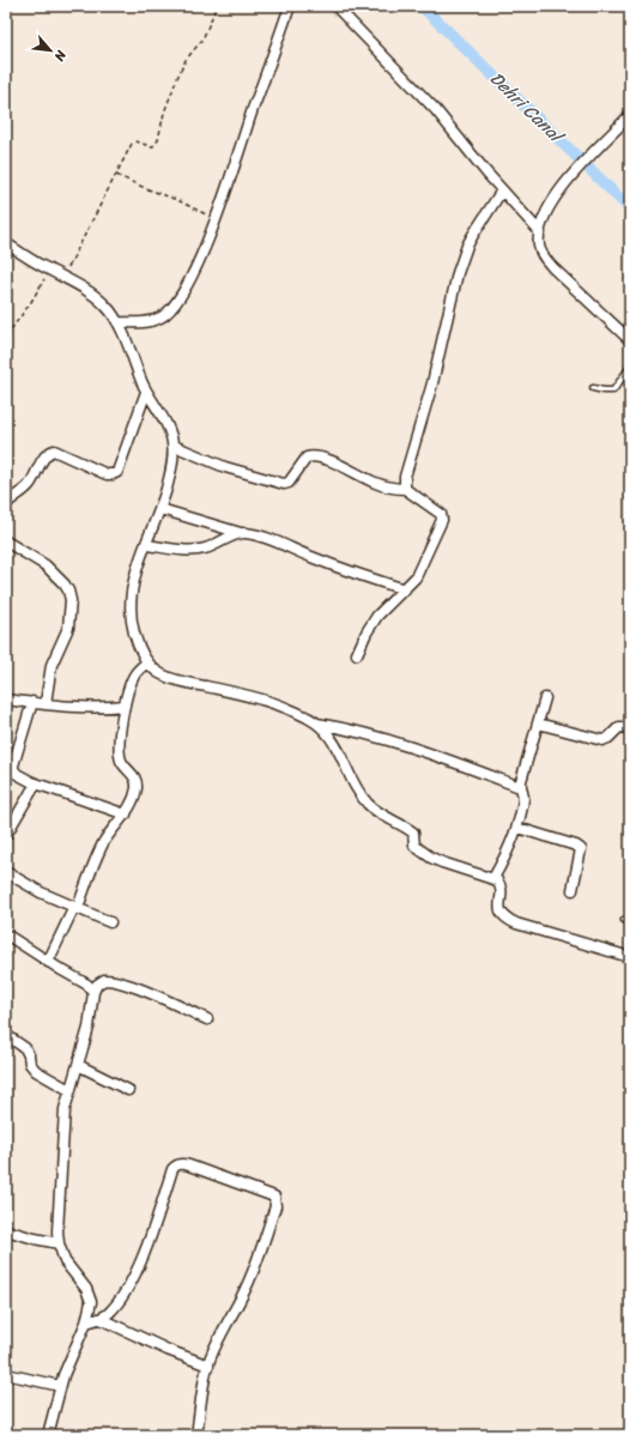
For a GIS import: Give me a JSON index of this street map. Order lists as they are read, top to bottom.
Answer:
{
  "water": ["Dehri Canal"],
  "north": "bottom right"
}
